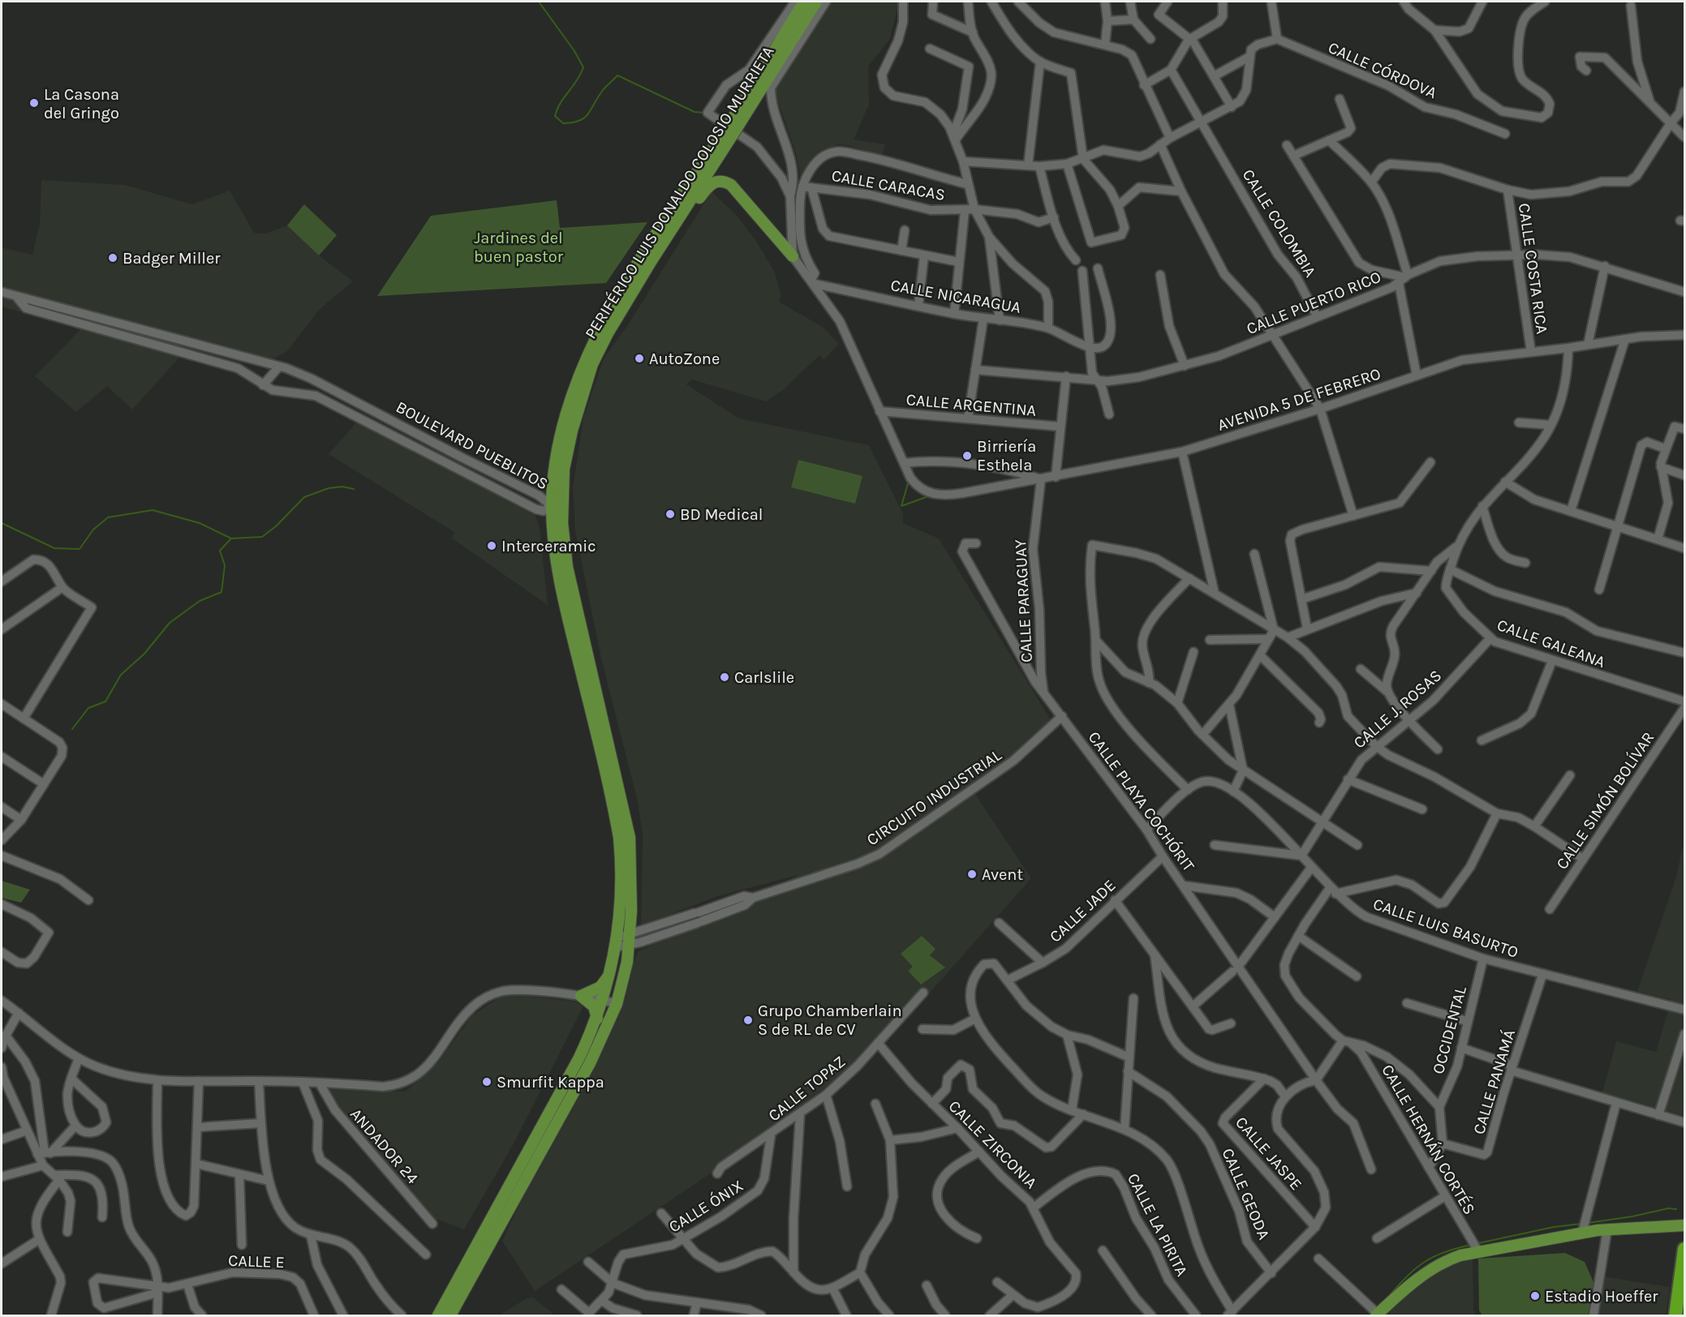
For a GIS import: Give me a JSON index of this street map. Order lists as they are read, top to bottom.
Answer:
{
  "streets": {
    "main road": ["PERIFÉRICO LUIS DONALDO COLOSIO MURRIETA"],
    "street": [
      "CALLE CÓRDOVA",
      "CALLE CARACAS",
      "CALLE COLOMBIA",
      "CALLE COSTA RICA",
      "CALLE NICARAGUA",
      "CALLE PUERTO RICO",
      "AVENIDA 5 DE FEBRERO",
      "CALLE ARGENTINA",
      "BOULEVARD PUEBLITOS",
      "CALLE PARAGUAY",
      "CALLE GALEANA",
      "CALLE J. ROSAS",
      "CIRCUITO INDUSTRIAL",
      "CALLE SIMÓN BOLÍVAR",
      "CALLE PLAYA COCHÓRIT",
      "CALLE JADE",
      "CALLE LUIS BASURTO",
      "OCCIDENTAL",
      "CALLE PANAMÁ",
      "CALLE TOPAZ",
      "CALLE HERNÁN CORTÉS",
      "CALLE ZIRCONIA",
      "ANDADOR 24",
      "CALLE JASPE",
      "CALLE GEODA",
      "CALLE ÓNIX",
      "CALLE LA PIRITA",
      "CALLE E"
    ]
  },
  "crossings": [
    ["PERIFÉRICO LUIS DONALDO COLOSIO MURRIETA", "BOULEVARD PUEBLITOS"],
    ["PERIFÉRICO LUIS DONALDO COLOSIO MURRIETA", "CIRCUITO INDUSTRIAL"],
    ["CALLE COLOMBIA", "CALLE PUERTO RICO"],
    ["CALLE COSTA RICA", "CALLE PUERTO RICO"],
    ["CALLE COSTA RICA", "AVENIDA 5 DE FEBRERO"],
    ["AVENIDA 5 DE FEBRERO", "CALLE PARAGUAY"],
    ["CALLE PARAGUAY", "CALLE PLAYA COCHÓRIT"],
    ["CALLE GALEANA", "CALLE J. ROSAS"],
    ["CALLE J. ROSAS", "CALLE LUIS BASURTO"],
    ["CIRCUITO INDUSTRIAL", "CALLE PLAYA COCHÓRIT"],
    ["CALLE PLAYA COCHÓRIT", "CALLE JADE"],
    ["CALLE PLAYA COCHÓRIT", "CALLE LUIS BASURTO"],
    ["CALLE LUIS BASURTO", "OCCIDENTAL"],
    ["CALLE LUIS BASURTO", "CALLE PANAMÁ"],
    ["CALLE TOPAZ", "CALLE ZIRCONIA"],
    ["CALLE TOPAZ", "CALLE ÓNIX"],
    ["CALLE ZIRCONIA", "CALLE LA PIRITA"]
  ],
  "parks": ["Jardines del buen pastor"],
  "places": [
    "La Casona del Gringo",
    "Badger Miller",
    "AutoZone",
    "Birriería Esthela",
    "BD Medical",
    "Interceramic",
    "Carlslile",
    "Avent",
    "Grupo Chamberlain S de RL de CV",
    "Smurfit Kappa",
    "Estadio Hoeffer"
  ]
}
